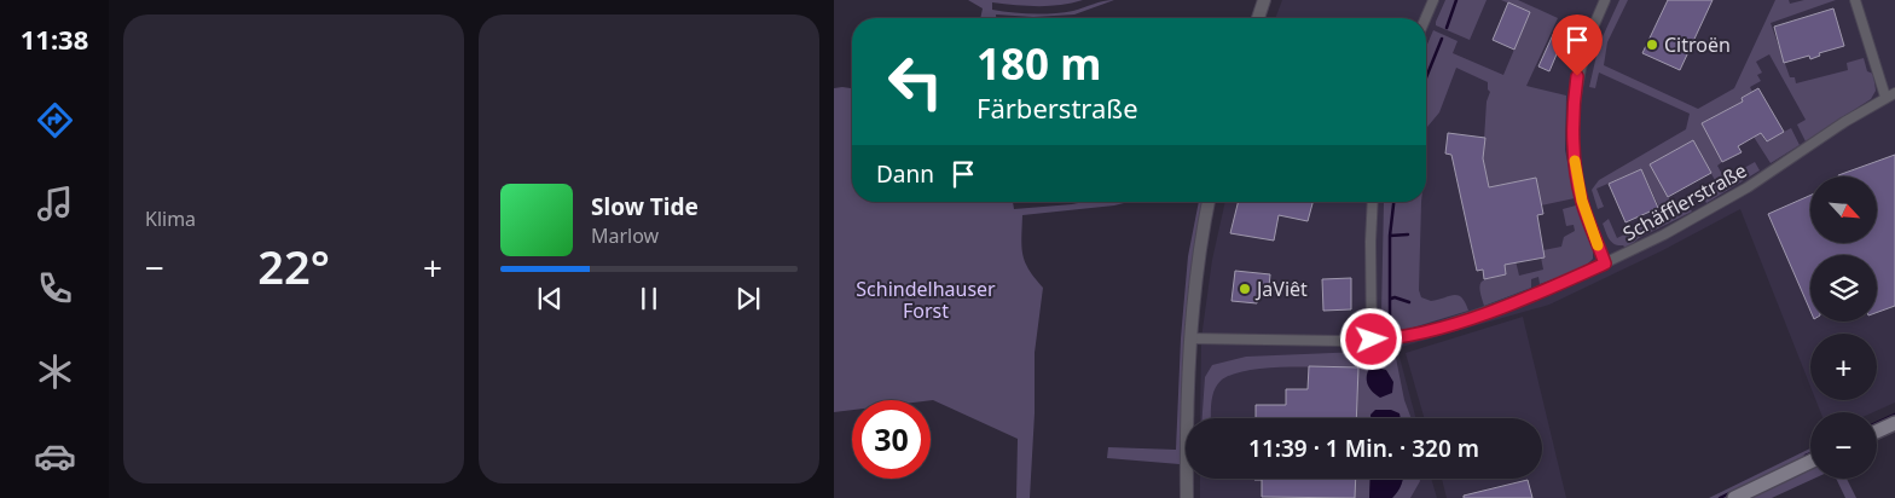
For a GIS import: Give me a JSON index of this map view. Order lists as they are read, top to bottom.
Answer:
{
  "streets": {
    "street": ["Schäfflerstraße"]
  },
  "parks": ["Schindelhauser Forst"],
  "places": ["Citroën", "JaViêt"],
  "north": "bottom right",
  "page": {
    "tabs": "11:38",
    "tile": "Klima",
    "turn": ["180 m", "Färberstraße"],
    "then": "Dann",
    "map_buttons": ["+", "−"],
    "song": ["Slow Tide", "Marlow"],
    "heat": ["−", "22°", "+"],
    "limit": "30",
    "trip": "11:39 · 1 Min. · 320 m"
  }
}
